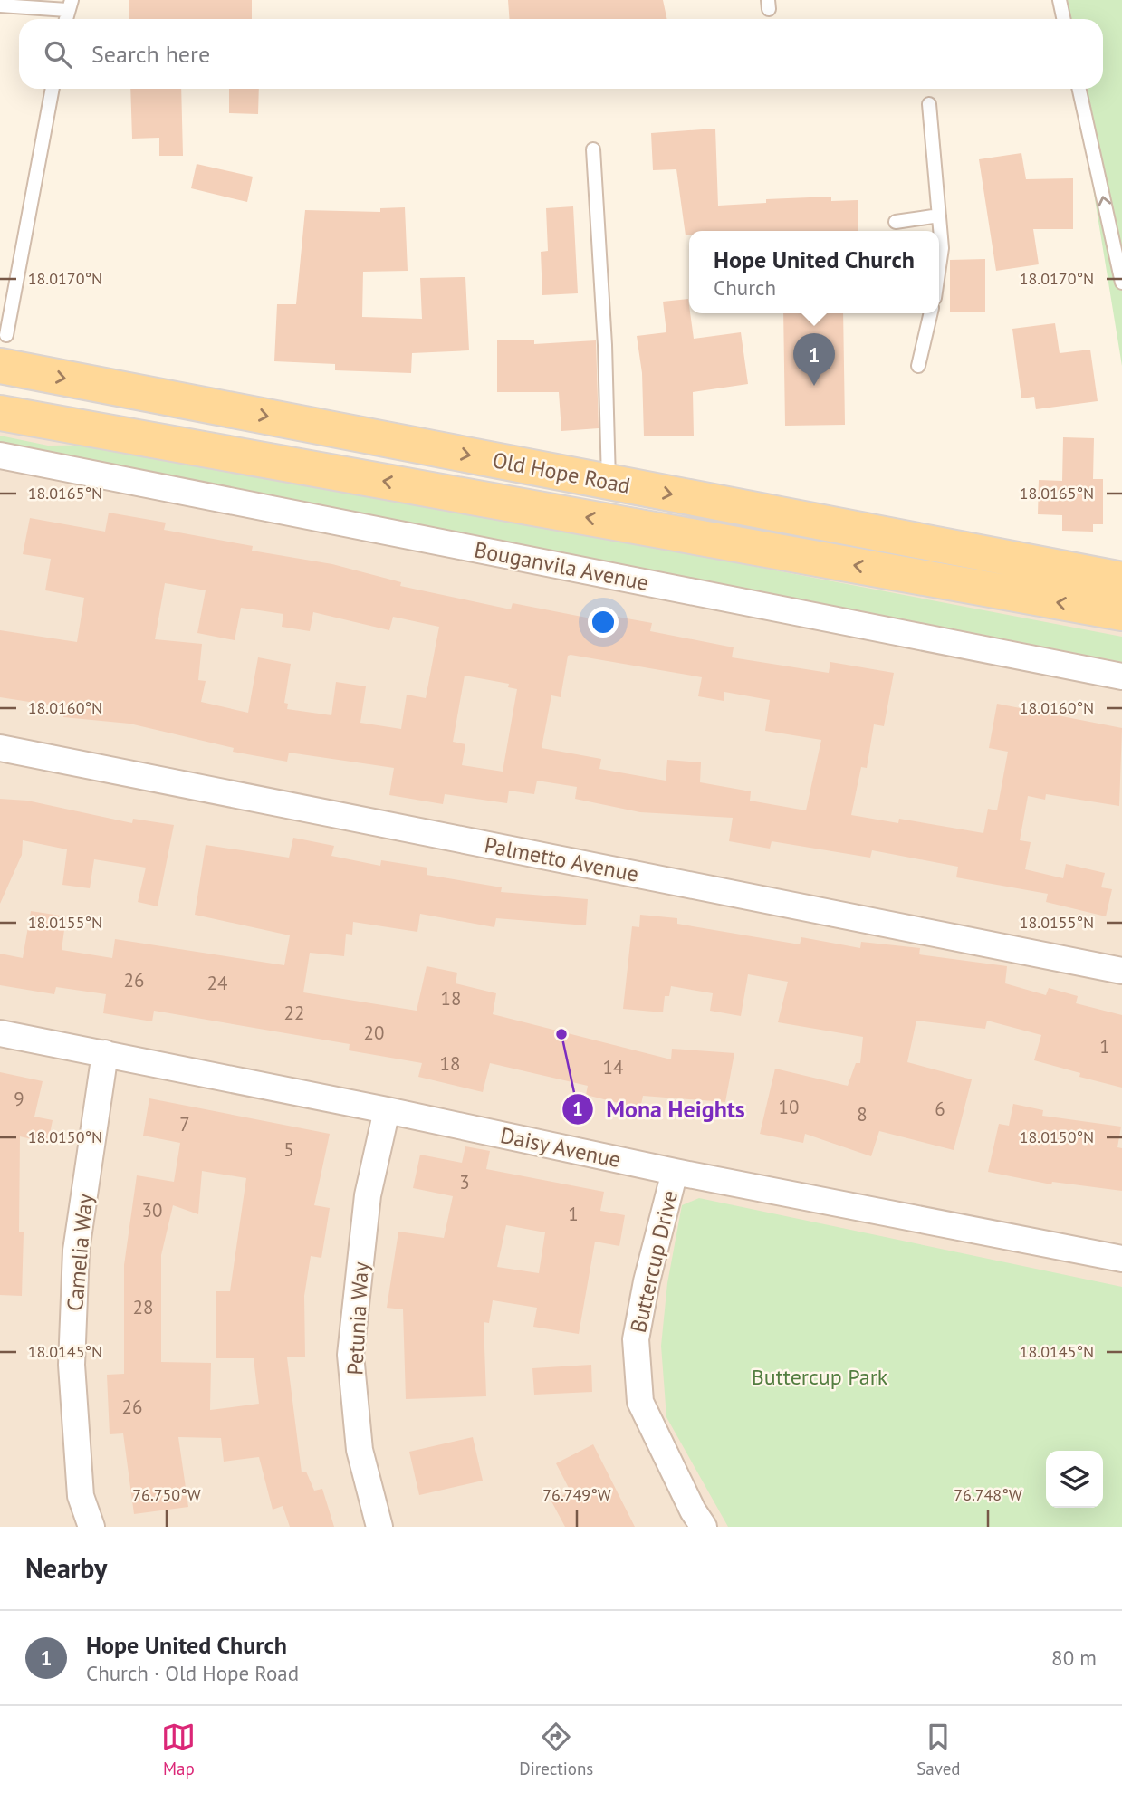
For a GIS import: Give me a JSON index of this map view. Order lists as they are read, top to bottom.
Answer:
{
  "streets": {
    "main road": ["Old Hope Road"],
    "street": [
      "Bouganvila Avenue",
      "Palmetto Avenue",
      "Daisy Avenue",
      "Camelia Way",
      "Buttercup Drive",
      "Petunia Way"
    ]
  },
  "crossings": [
    ["Daisy Avenue", "Camelia Way"],
    ["Daisy Avenue", "Buttercup Drive"],
    ["Daisy Avenue", "Petunia Way"]
  ],
  "parks": ["Buttercup Park"],
  "places": ["Mona Heights"],
  "house_numbers": [
    "26",
    "24",
    "18",
    "22",
    "20",
    "1",
    "18",
    "14",
    "9",
    "10",
    "6",
    "8",
    "7",
    "5",
    "3",
    "30",
    "1",
    "28",
    "26"
  ],
  "page": {
    "search": "Search here",
    "popup": ["Hope United Church", "Church"],
    "pins": "1",
    "heading": "Nearby",
    "list": [
      {
        "mark": "1",
        "name": "Hope United Church",
        "note": "Church · Old Hope Road",
        "value": "80 m"
      }
    ],
    "nav": ["Map", "Directions", "Saved"]
  },
  "coordinates": [
    "18.0170°N",
    "18.0165°N",
    "18.0160°N",
    "18.0155°N",
    "18.0150°N",
    "18.0145°N",
    "76.750°W",
    "76.749°W",
    "76.748°W"
  ]
}
